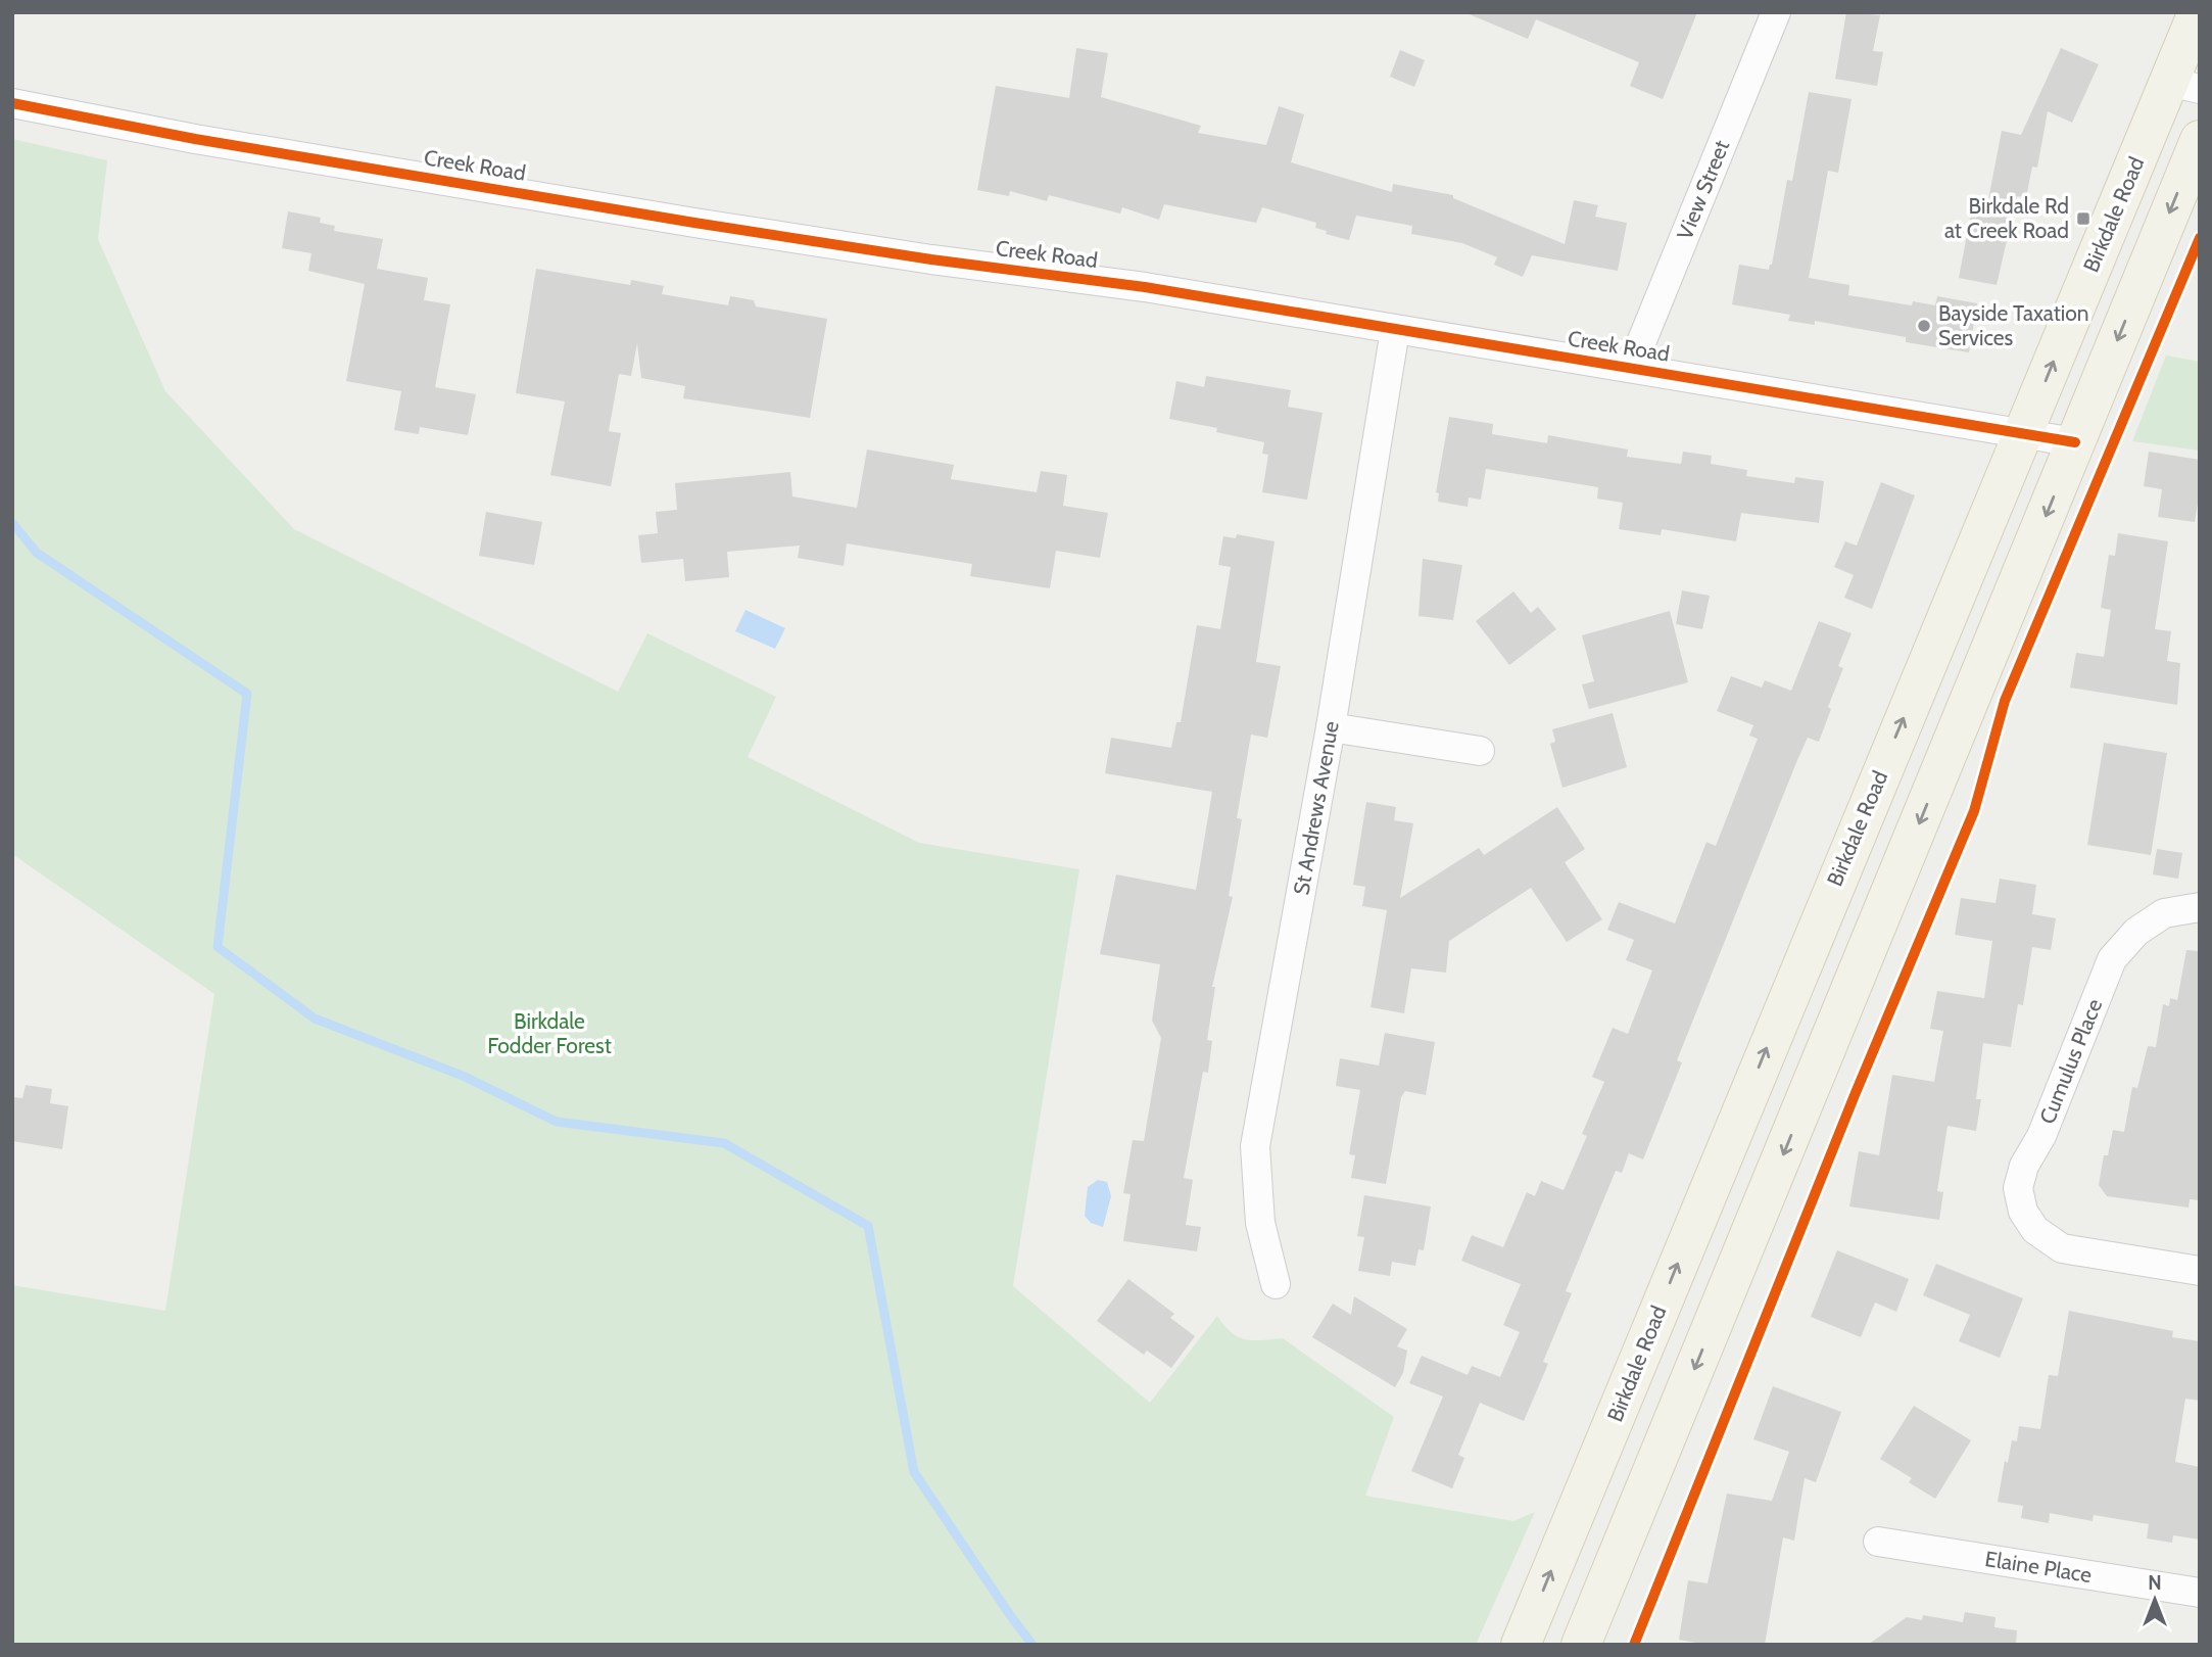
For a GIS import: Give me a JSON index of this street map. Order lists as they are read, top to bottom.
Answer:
{
  "streets": {
    "main road": ["Birkdale Road"],
    "street": [
      "Creek Road",
      "View Street",
      "St Andrews Avenue",
      "Cumulus Place",
      "Elaine Place"
    ]
  },
  "crossings": [
    ["Creek Road", "View Street"],
    ["Creek Road", "Birkdale Road"],
    ["Creek Road", "St Andrews Avenue"]
  ],
  "parks": ["Birkdale Fodder Forest"],
  "places": {
    "transit": ["Birkdale Rd at Creek Road"],
    "other": ["Bayside Taxation Services"]
  },
  "north": "top"
}
